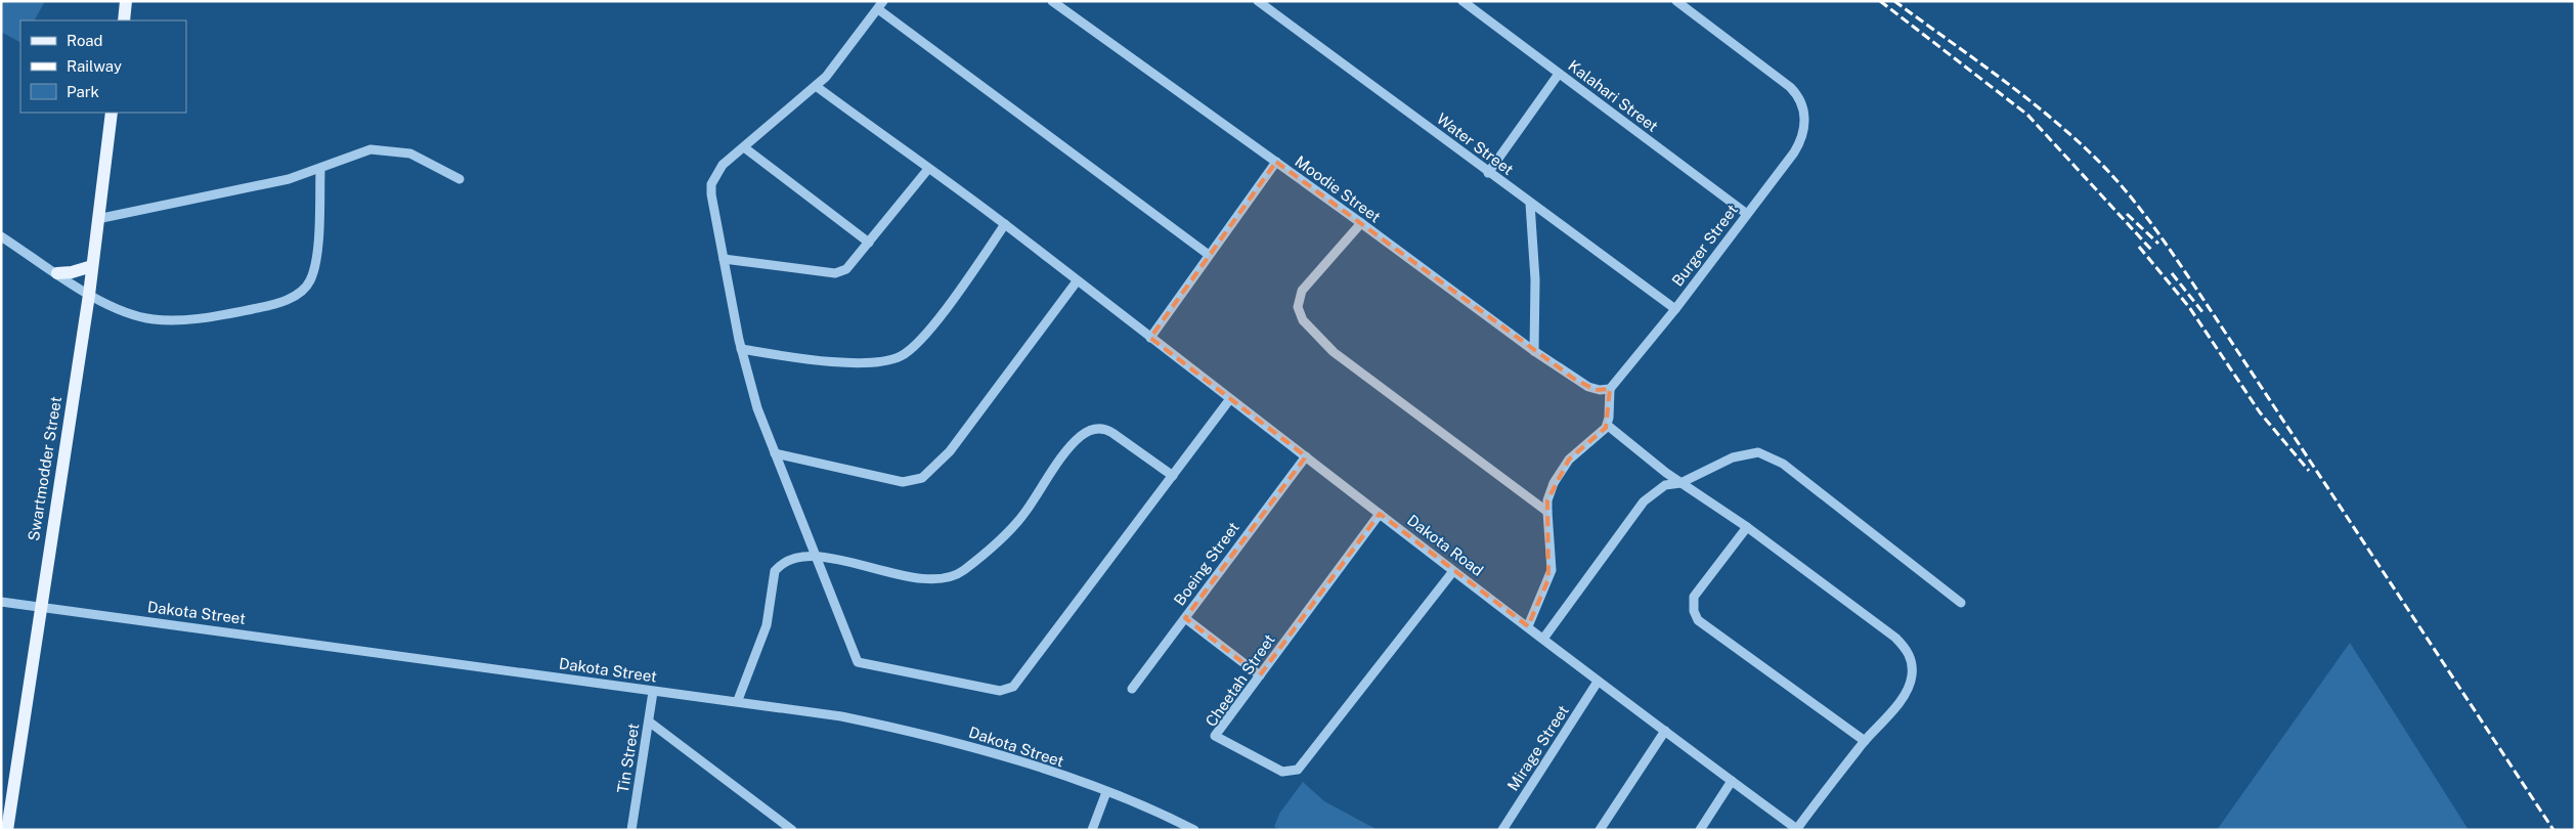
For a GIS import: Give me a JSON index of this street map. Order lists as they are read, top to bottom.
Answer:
{
  "streets": {
    "main road": ["Swartmodder Street"],
    "street": [
      "Kalahari Street",
      "Water Street",
      "Moodie Street",
      "Burger Street",
      "Dakota Road",
      "Boeing Street",
      "Dakota Street",
      "Cheetah Street",
      "Mirage Street",
      "Tin Street"
    ]
  },
  "crossings": [
    ["Kalahari Street", "Burger Street"],
    ["Water Street", "Burger Street"],
    ["Moodie Street", "Burger Street"],
    ["Swartmodder Street", "Dakota Street"],
    ["Dakota Road", "Boeing Street"],
    ["Dakota Road", "Cheetah Street"],
    ["Dakota Road", "Mirage Street"],
    ["Dakota Street", "Tin Street"]
  ],
  "legend": ["Road", "Railway", "Park"]
}
